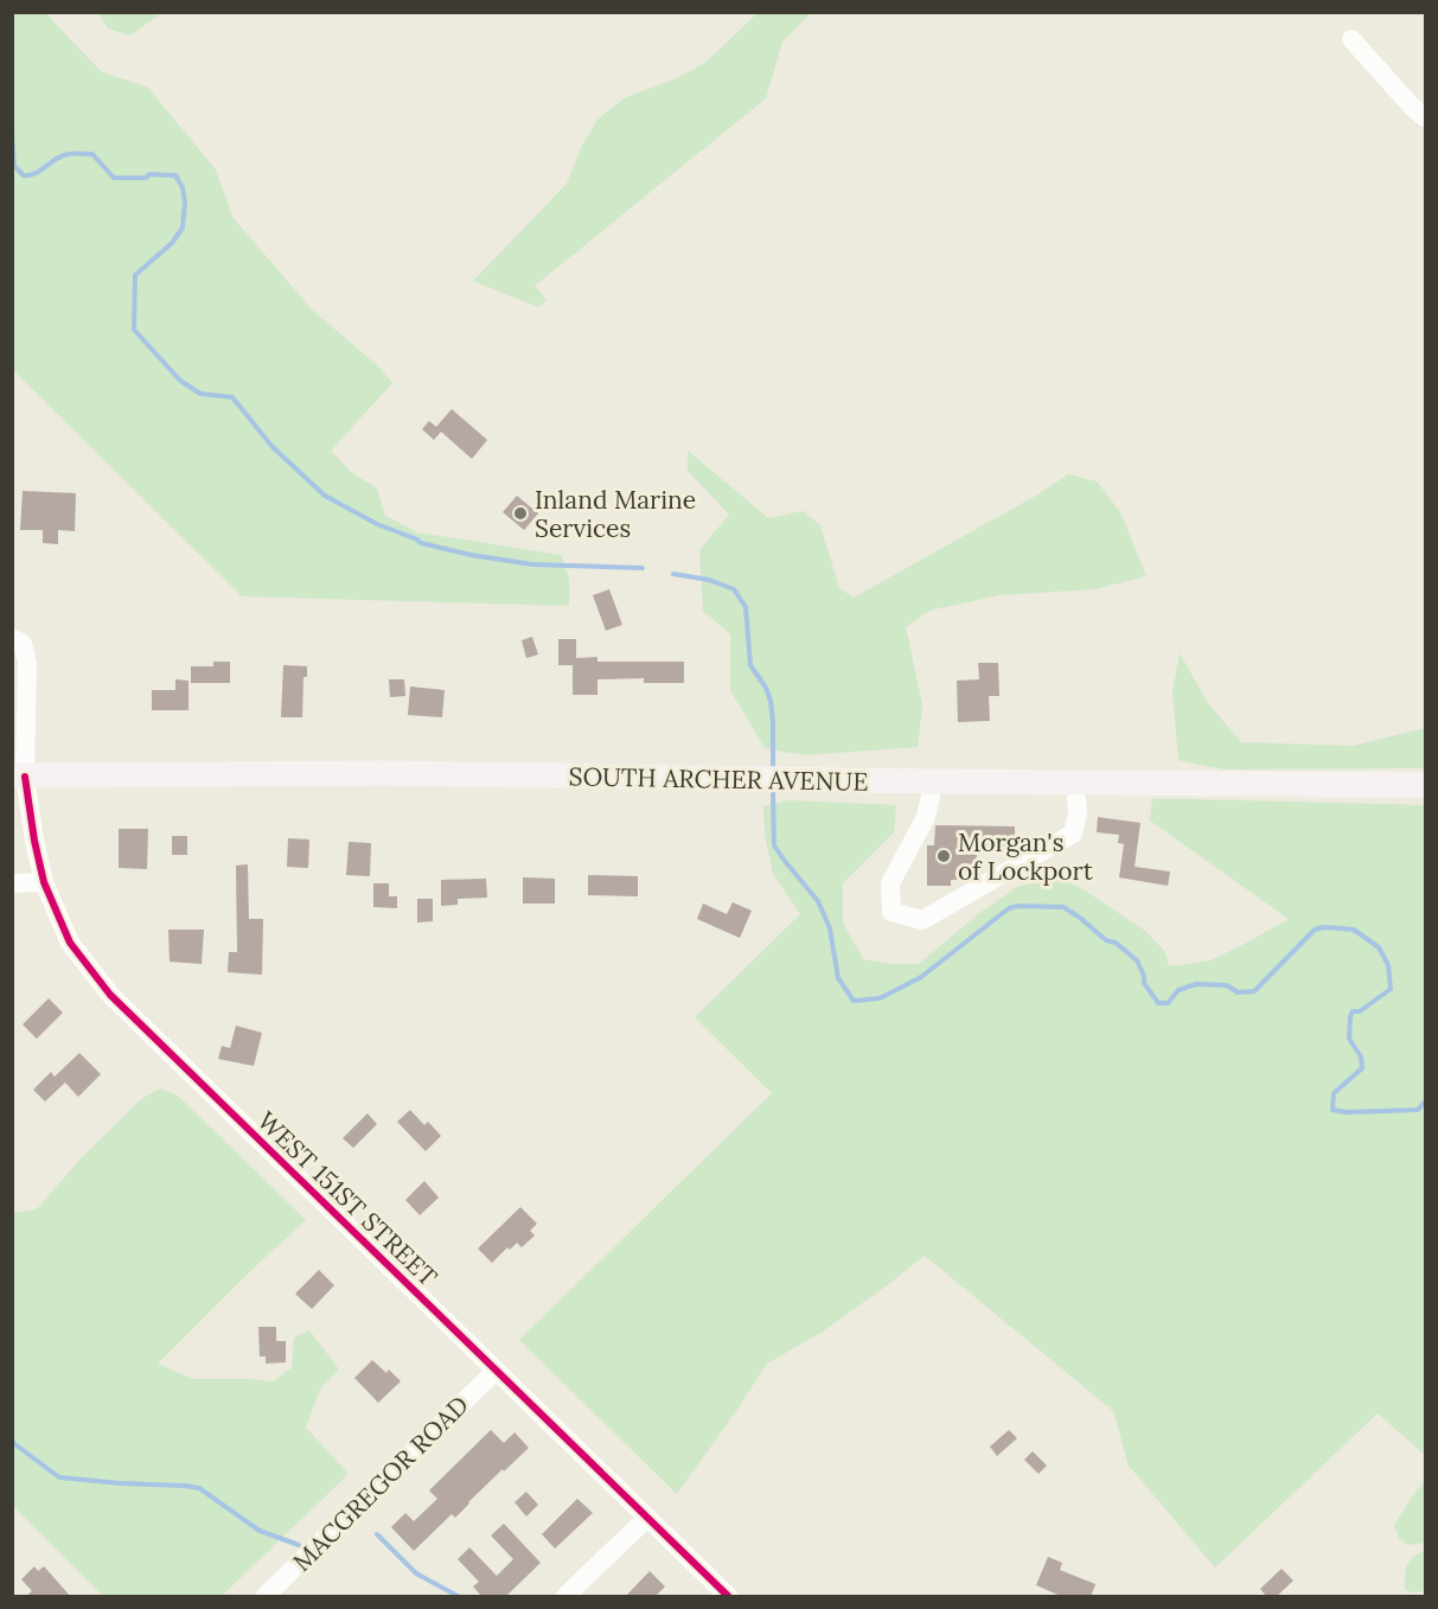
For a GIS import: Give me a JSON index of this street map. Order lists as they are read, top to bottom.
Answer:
{
  "streets": {
    "main road": ["SOUTH ARCHER AVENUE"],
    "street": ["WEST 151ST STREET", "MACGREGOR ROAD"]
  },
  "crossings": [
    ["SOUTH ARCHER AVENUE", "WEST 151ST STREET"],
    ["WEST 151ST STREET", "MACGREGOR ROAD"]
  ],
  "places": ["Inland Marine Services", "Morgan's of Lockport"]
}
